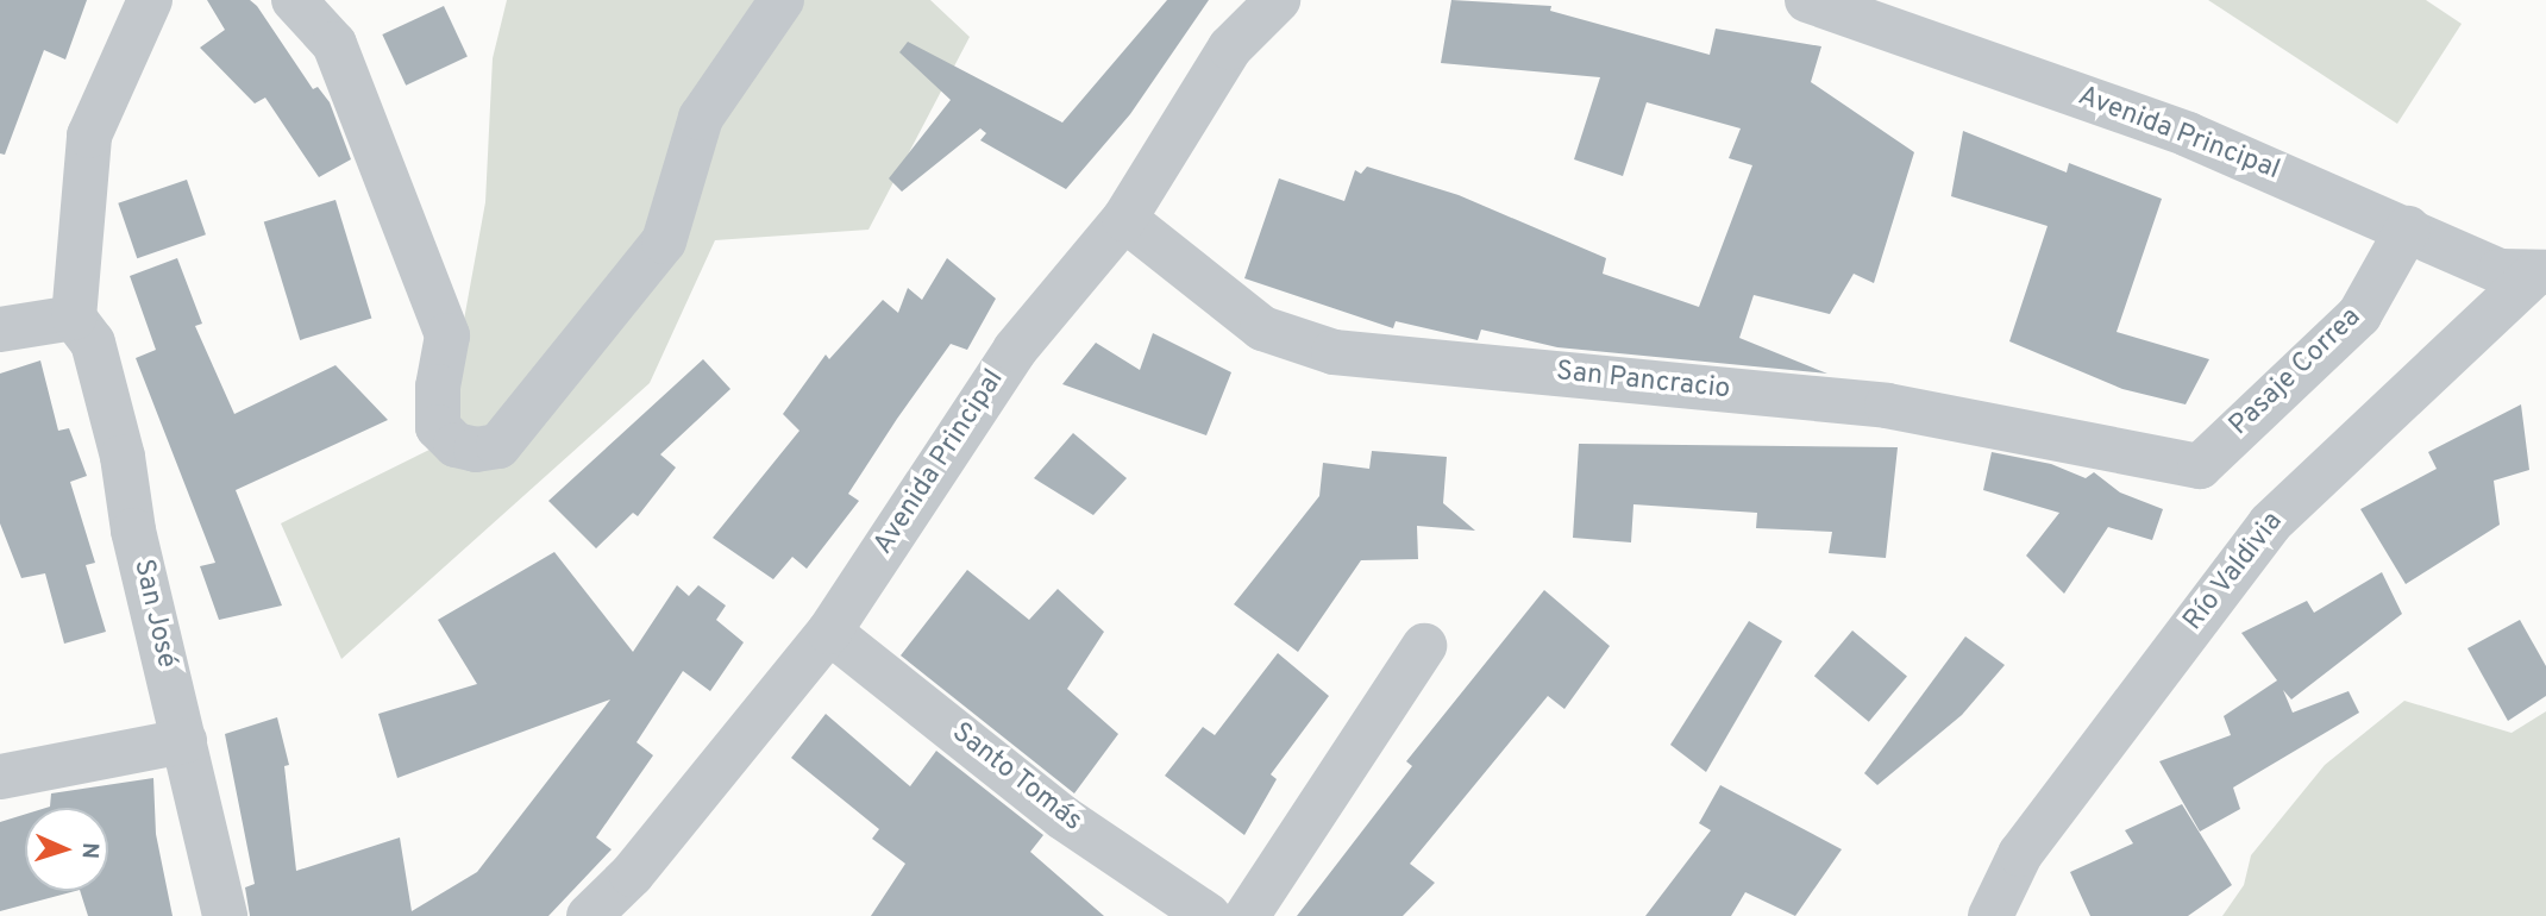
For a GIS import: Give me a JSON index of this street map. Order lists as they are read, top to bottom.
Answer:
{
  "streets": {
    "street": [
      "Avenida Principal",
      "Pasaje Correa",
      "San Pancracio",
      "Río Valdivia",
      "San José",
      "Santo Tomás"
    ]
  },
  "crossings": [
    ["Avenida Principal", "Pasaje Correa"],
    ["Avenida Principal", "San Pancracio"],
    ["Avenida Principal", "Río Valdivia"],
    ["Avenida Principal", "Santo Tomás"],
    ["Pasaje Correa", "San Pancracio"]
  ],
  "north": "right"
}
